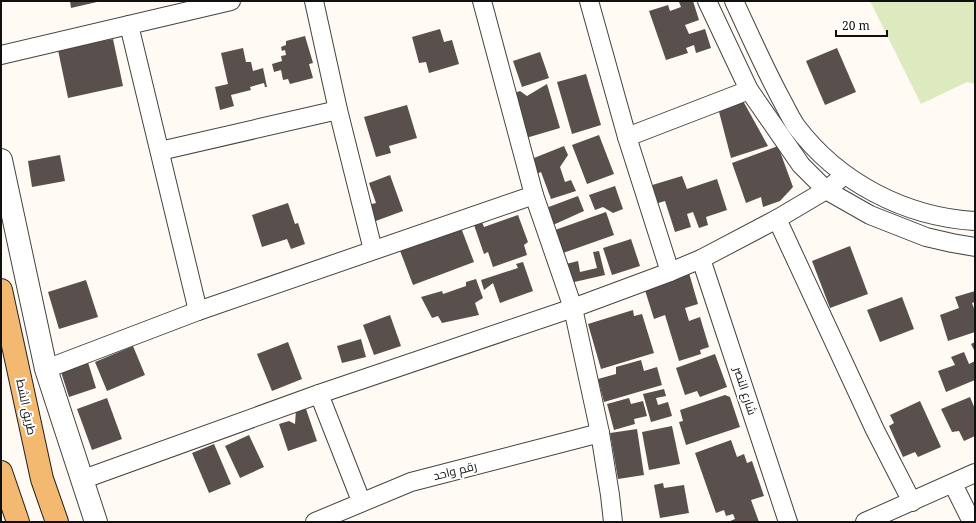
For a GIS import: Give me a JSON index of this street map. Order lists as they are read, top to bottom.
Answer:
{
  "streets": {
    "main road": ["طريق الشط"],
    "street": ["شارع النصر", "رقم واحد"]
  },
  "scale_bar": "20 m"
}
